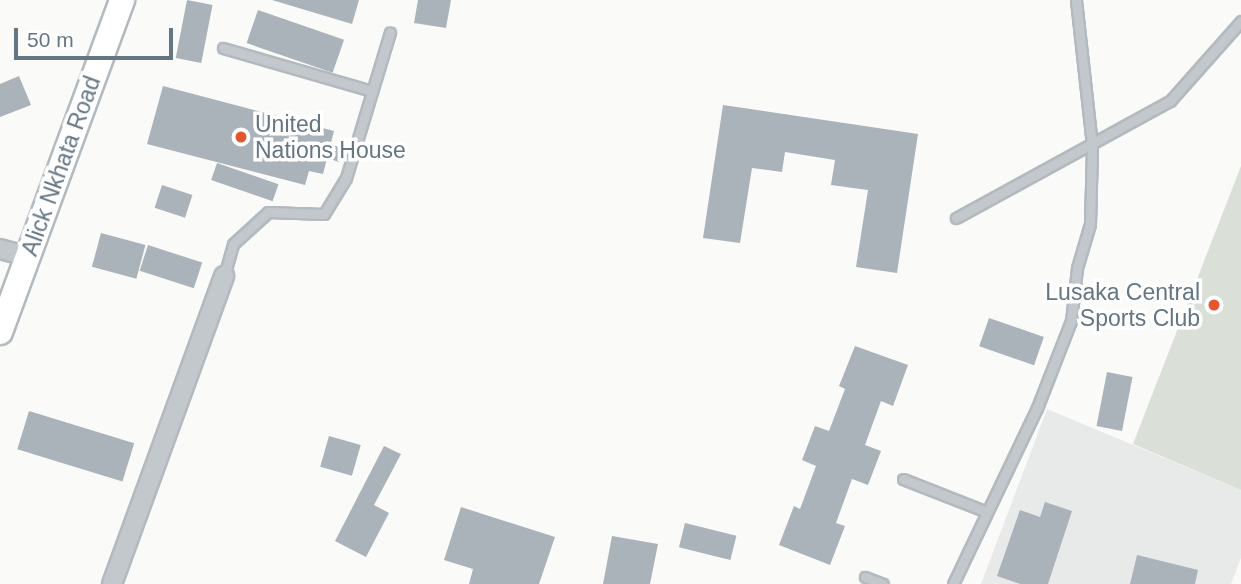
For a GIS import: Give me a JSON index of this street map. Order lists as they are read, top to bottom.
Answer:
{
  "streets": {
    "main road": ["Alick Nkhata Road"]
  },
  "places": ["United Nations House", "Lusaka Central Sports Club"],
  "scale_bar": "50 m"
}
